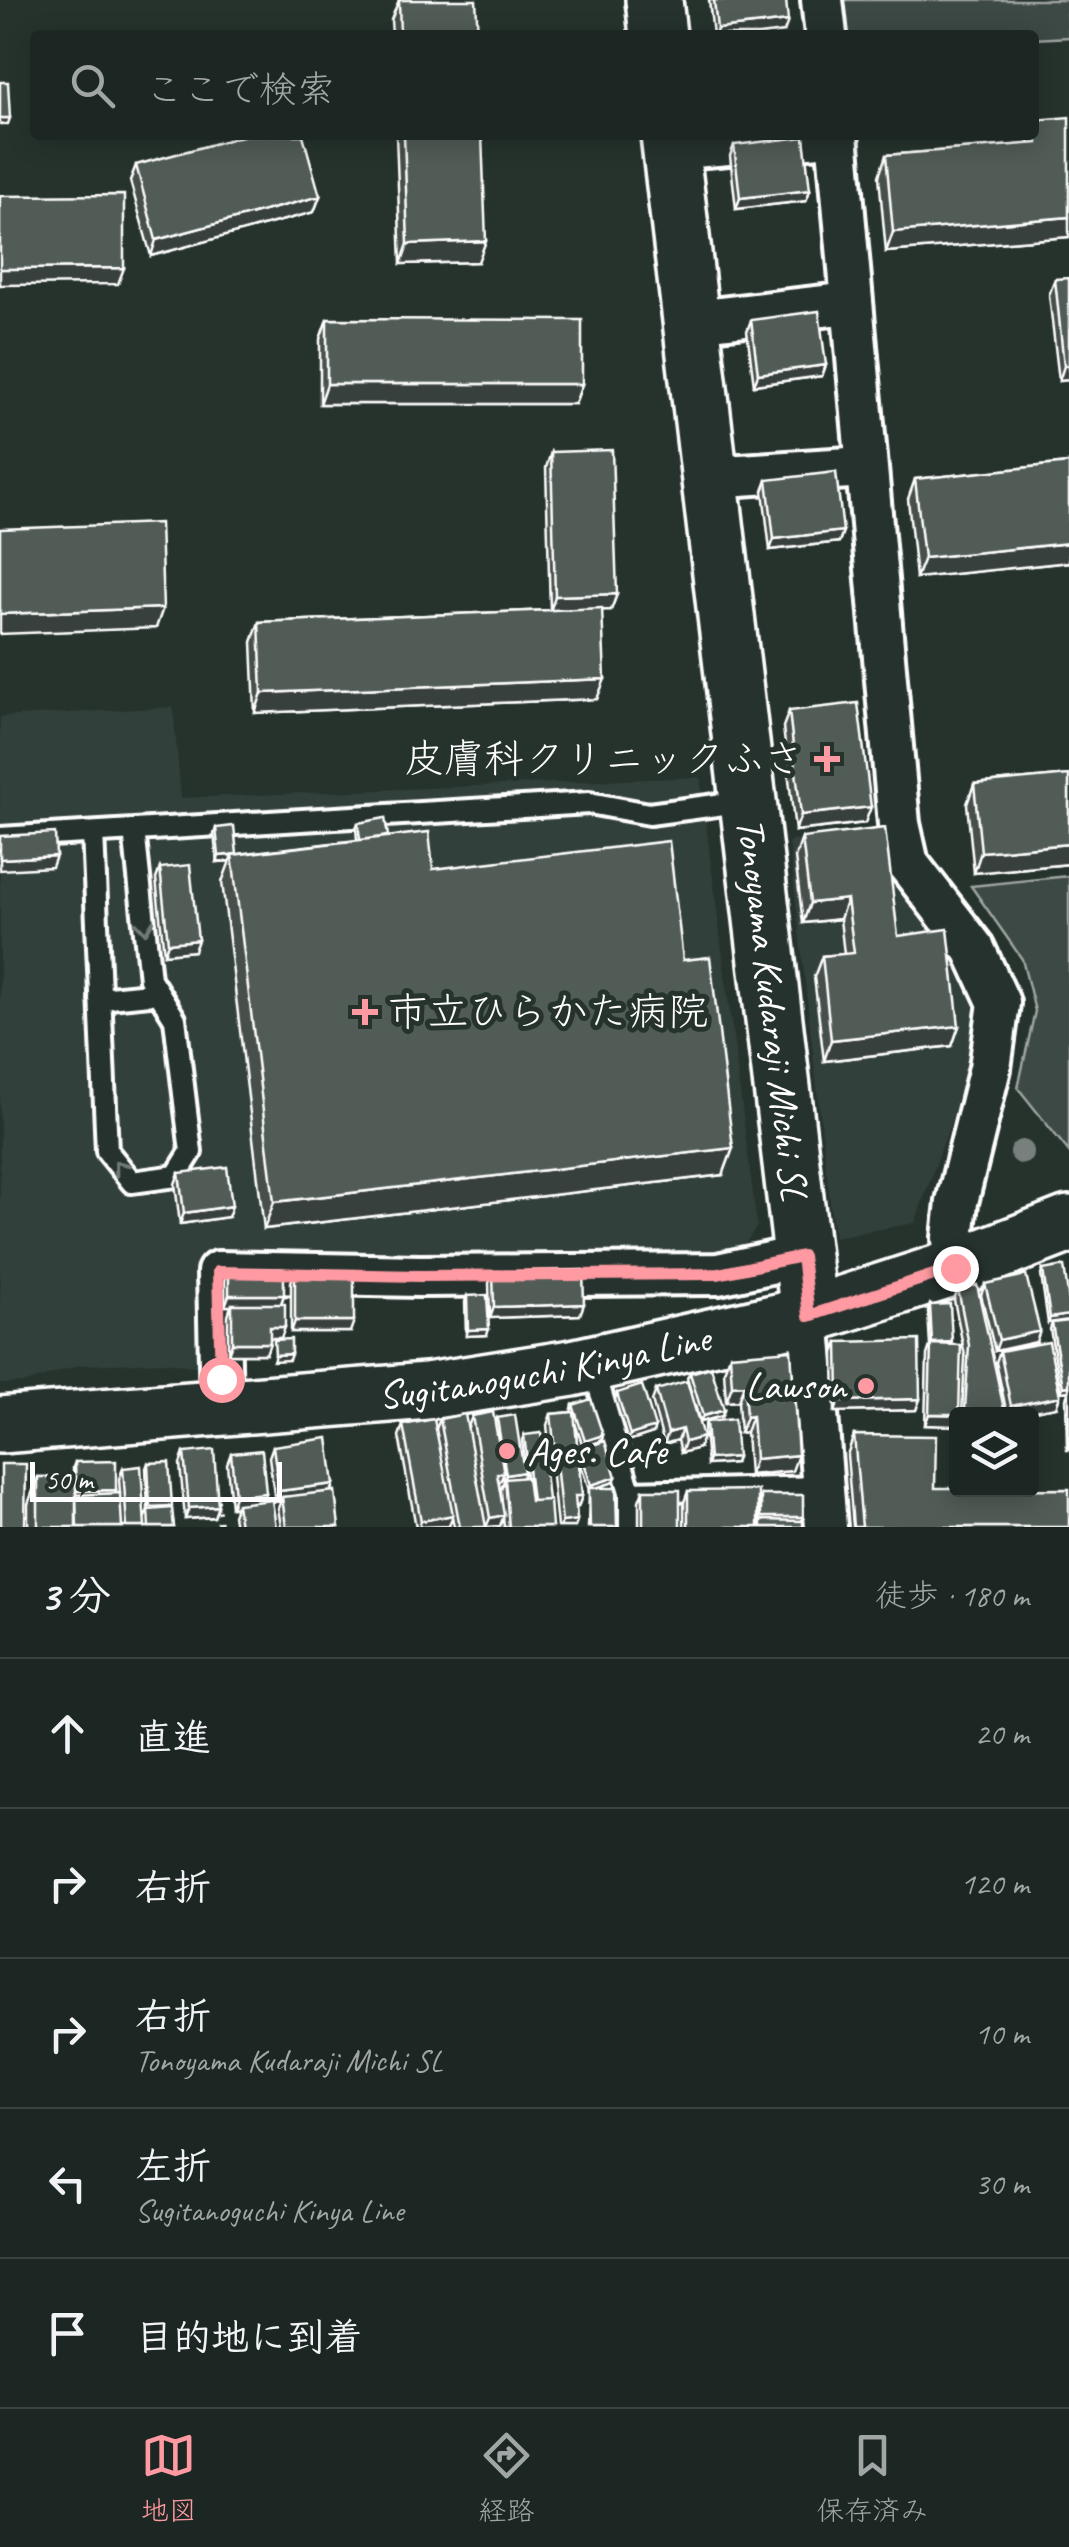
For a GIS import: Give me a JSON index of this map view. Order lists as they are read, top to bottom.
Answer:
{
  "streets": {
    "street": ["Tonoyama Kudaraji Michi SL", "Sugitanoguchi Kinya Line"]
  },
  "crossings": [
    ["Tonoyama Kudaraji Michi SL", "Sugitanoguchi Kinya Line"]
  ],
  "places": {
    "health": ["皮膚科クリニックふさ", "市立ひらかた病院"],
    "other": ["Lawson", "Ages. Cafe"]
  },
  "scale_bar": "50 m",
  "page": {
    "search": "ここで検索",
    "scale": "50 m",
    "heading": ["3 分", "徒歩 · 180 m"],
    "list": [
      ["直進", "20 m"],
      ["右折", "120 m"],
      ["右折", "Tonoyama Kudaraji Michi SL", "10 m"],
      ["左折", "Sugitanoguchi Kinya Line", "30 m"],
      "目的地に到着"
    ],
    "nav": ["地図", "経路", "保存済み"]
  }
}
